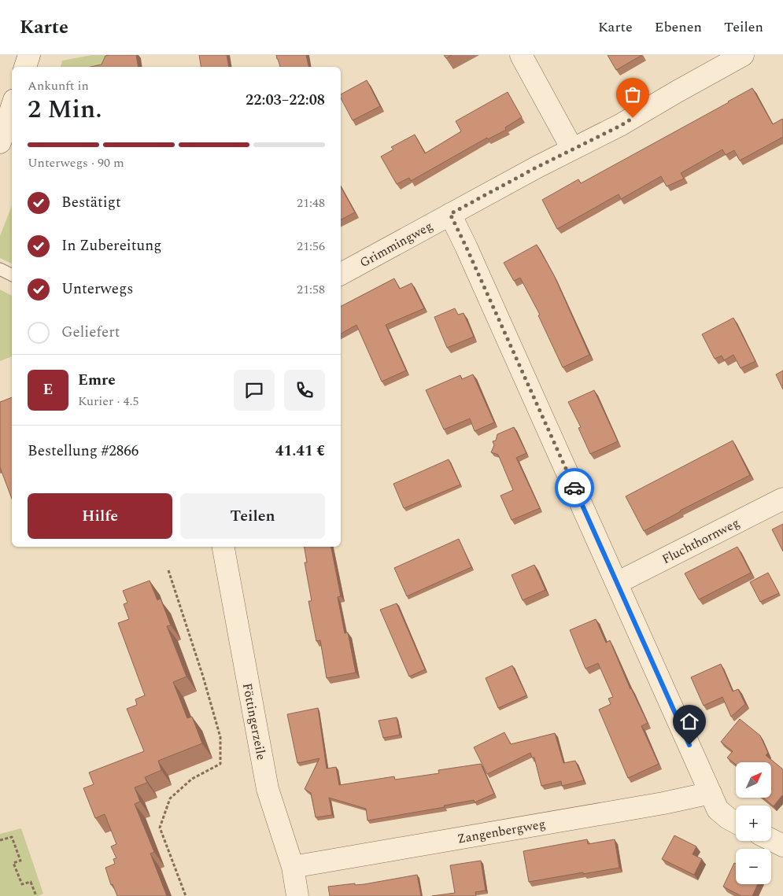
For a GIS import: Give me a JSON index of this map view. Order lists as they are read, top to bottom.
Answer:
{
  "streets": {
    "street": [
      "Grimmingweg",
      "Fluchthornweg",
      "Föttingerzeile",
      "Zangenbergweg"
    ]
  },
  "crossings": [
    ["Föttingerzeile", "Zangenbergweg"]
  ],
  "north": "top right",
  "page": {
    "header": "Karte",
    "nav": ["Karte", "Ebenen", "Teilen"],
    "heading": ["2 Min.", "Ankunft in", "22:03–22:08"],
    "panel": [
      "Emre",
      "Kurier · 4.5",
      "Bestellung #2866",
      "41.41 €"
    ],
    "bar": "Unterwegs · 90 m",
    "list": [
      ["Bestätigt", "21:48"],
      ["In Zubereitung", "21:56"],
      ["Unterwegs", "21:58"],
      "Geliefert"
    ],
    "round": "E",
    "buttons": ["Hilfe", "Teilen"],
    "map_buttons": ["+", "−"]
  }
}
